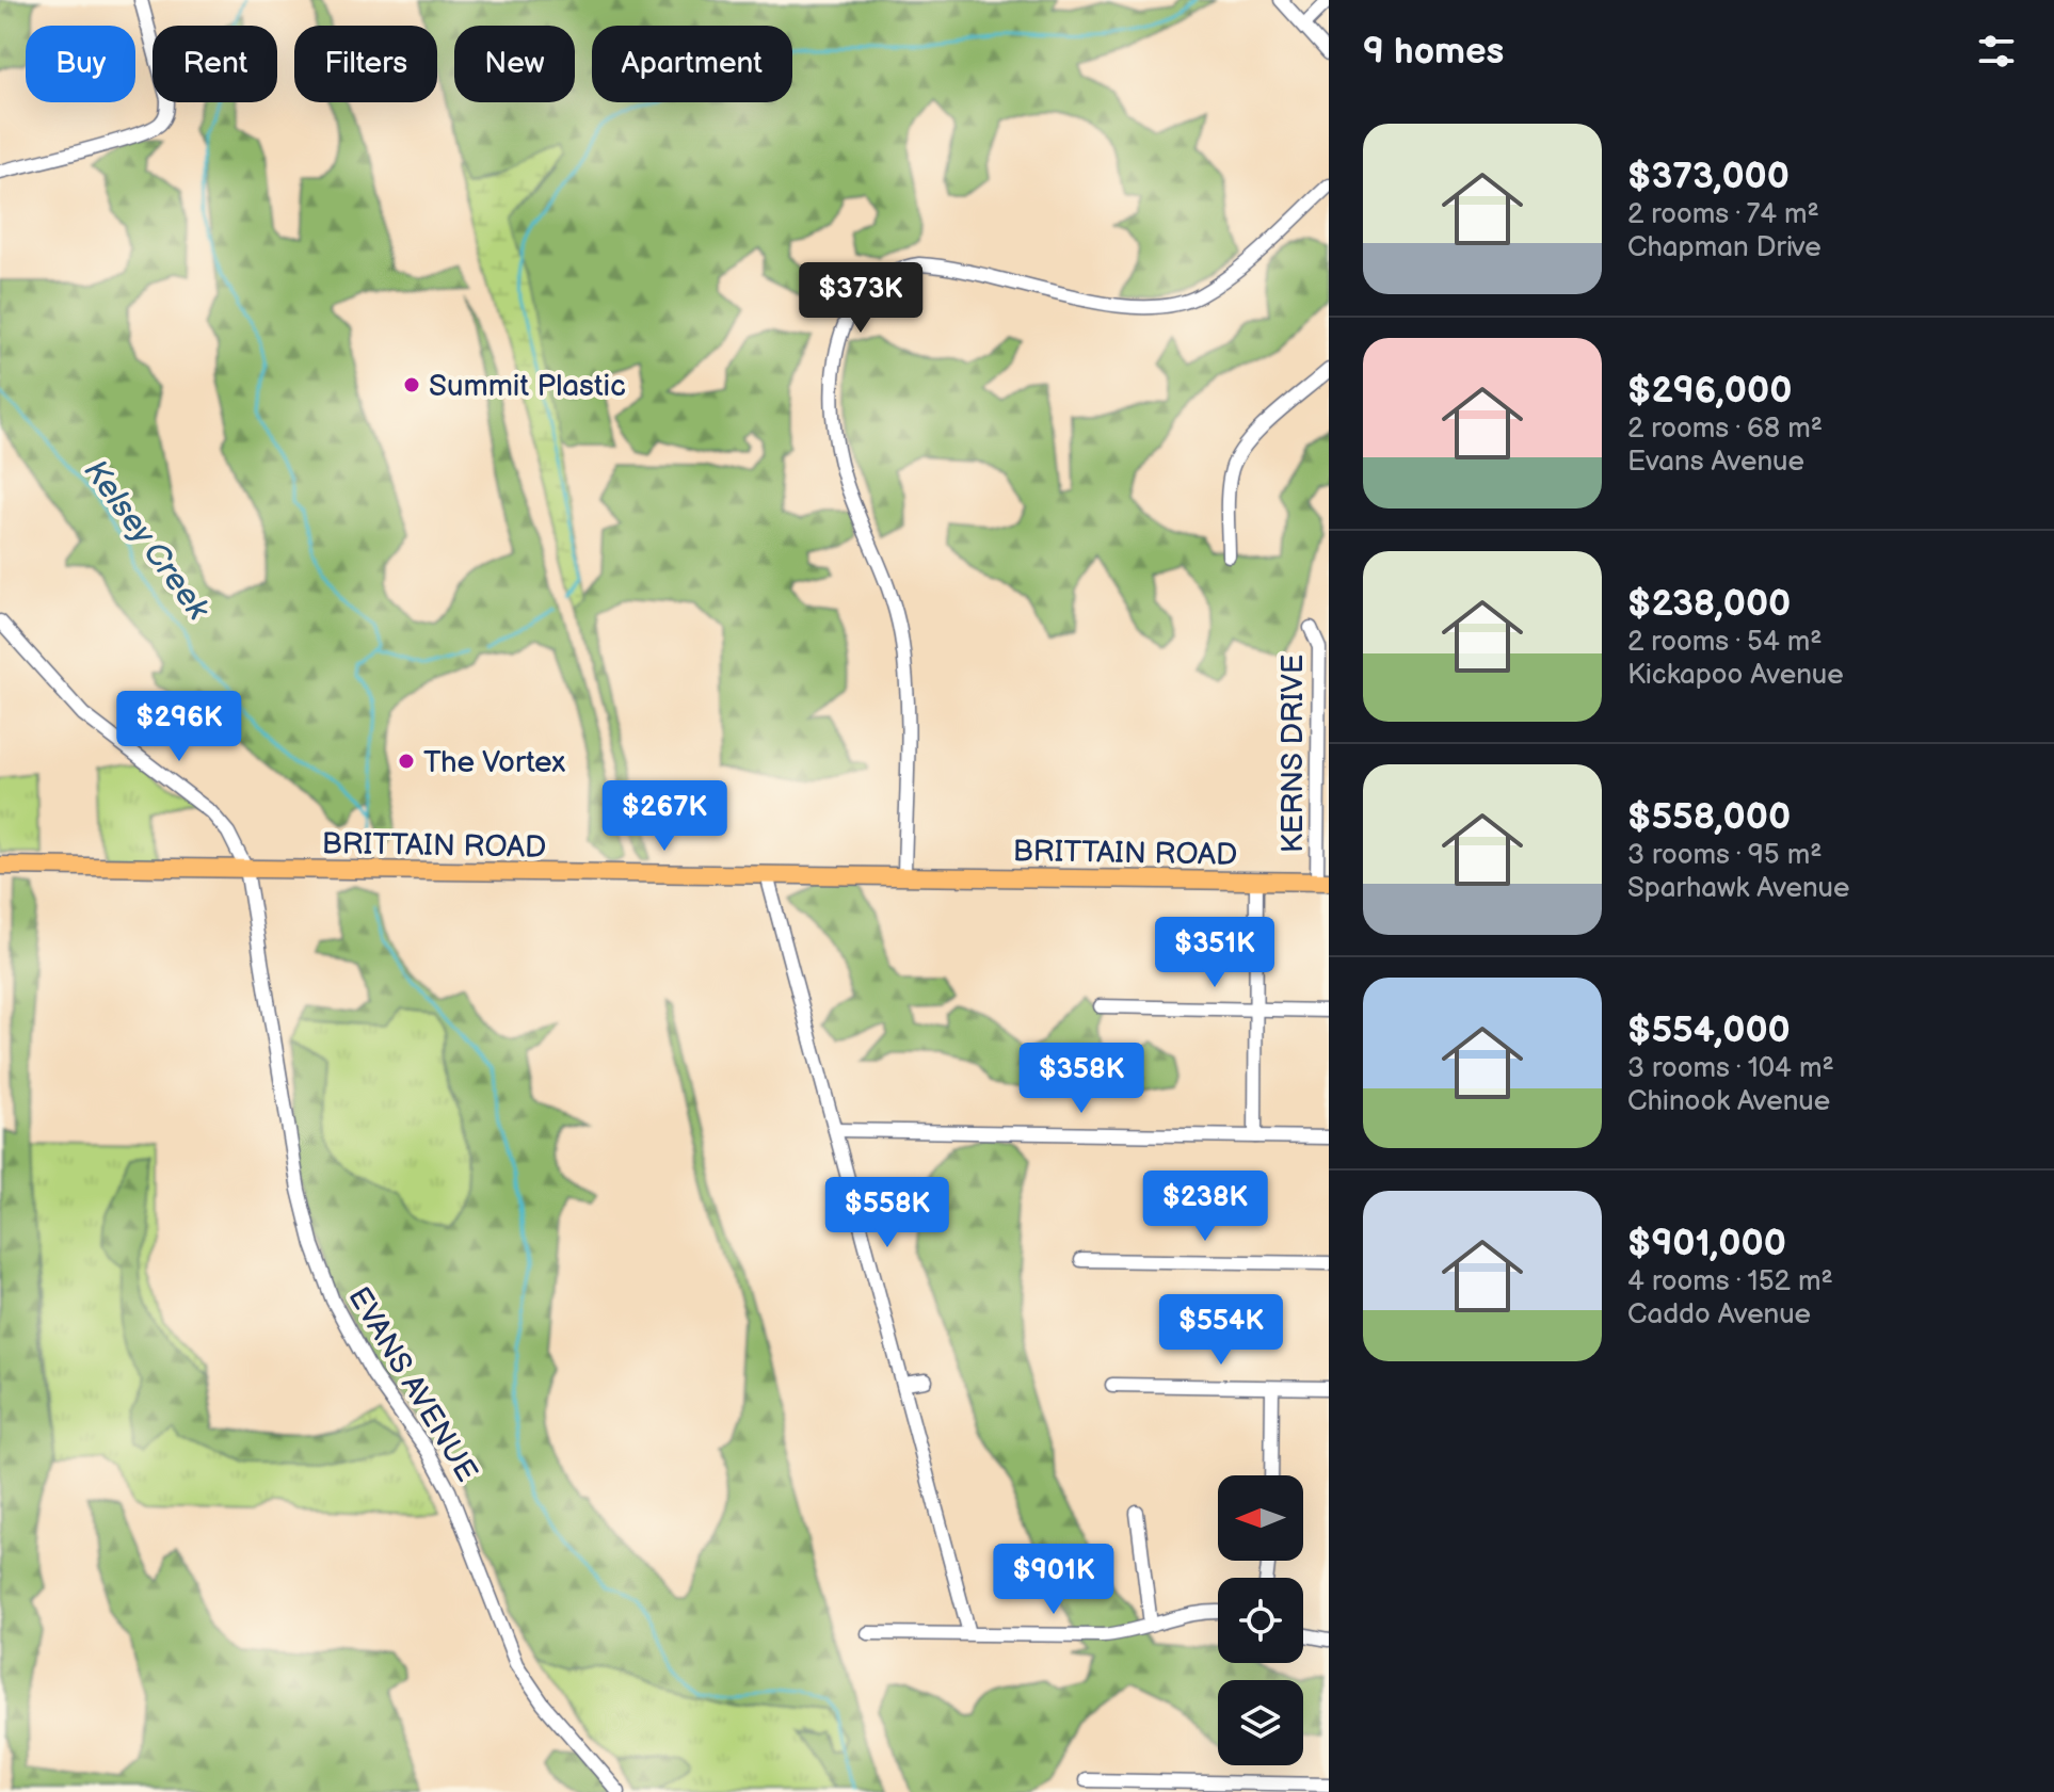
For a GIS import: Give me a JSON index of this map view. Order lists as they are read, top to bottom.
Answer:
{
  "streets": {
    "main road": ["BRITTAIN ROAD"],
    "street": ["KERNS DRIVE", "EVANS AVENUE"]
  },
  "crossings": [
    ["KERNS DRIVE", "BRITTAIN ROAD"],
    ["BRITTAIN ROAD", "EVANS AVENUE"]
  ],
  "water": ["Kelsey Creek"],
  "places": ["Summit Plastic", "The Vortex"],
  "north": "left",
  "page": {
    "heading": "9 homes",
    "chip": [
      "Buy",
      "Rent",
      "Filters",
      "New",
      "Apartment"
    ],
    "list": [
      {
        "name": "$373,000",
        "note": "2 rooms · 74 m² · Chapman Drive"
      },
      {
        "name": "$296,000",
        "note": "2 rooms · 68 m² · Evans Avenue"
      },
      {
        "name": "$238,000",
        "note": "2 rooms · 54 m² · Kickapoo Avenue"
      },
      {
        "name": "$558,000",
        "note": "3 rooms · 95 m² · Sparhawk Avenue"
      },
      {
        "name": "$554,000",
        "note": "3 rooms · 104 m² · Chinook Avenue"
      },
      {
        "name": "$901,000",
        "note": "4 rooms · 152 m² · Caddo Avenue"
      }
    ],
    "price": [
      "$373K",
      "$296K",
      "$267K",
      "$351K",
      "$358K",
      "$238K",
      "$558K",
      "$554K",
      "$901K"
    ]
  }
}
